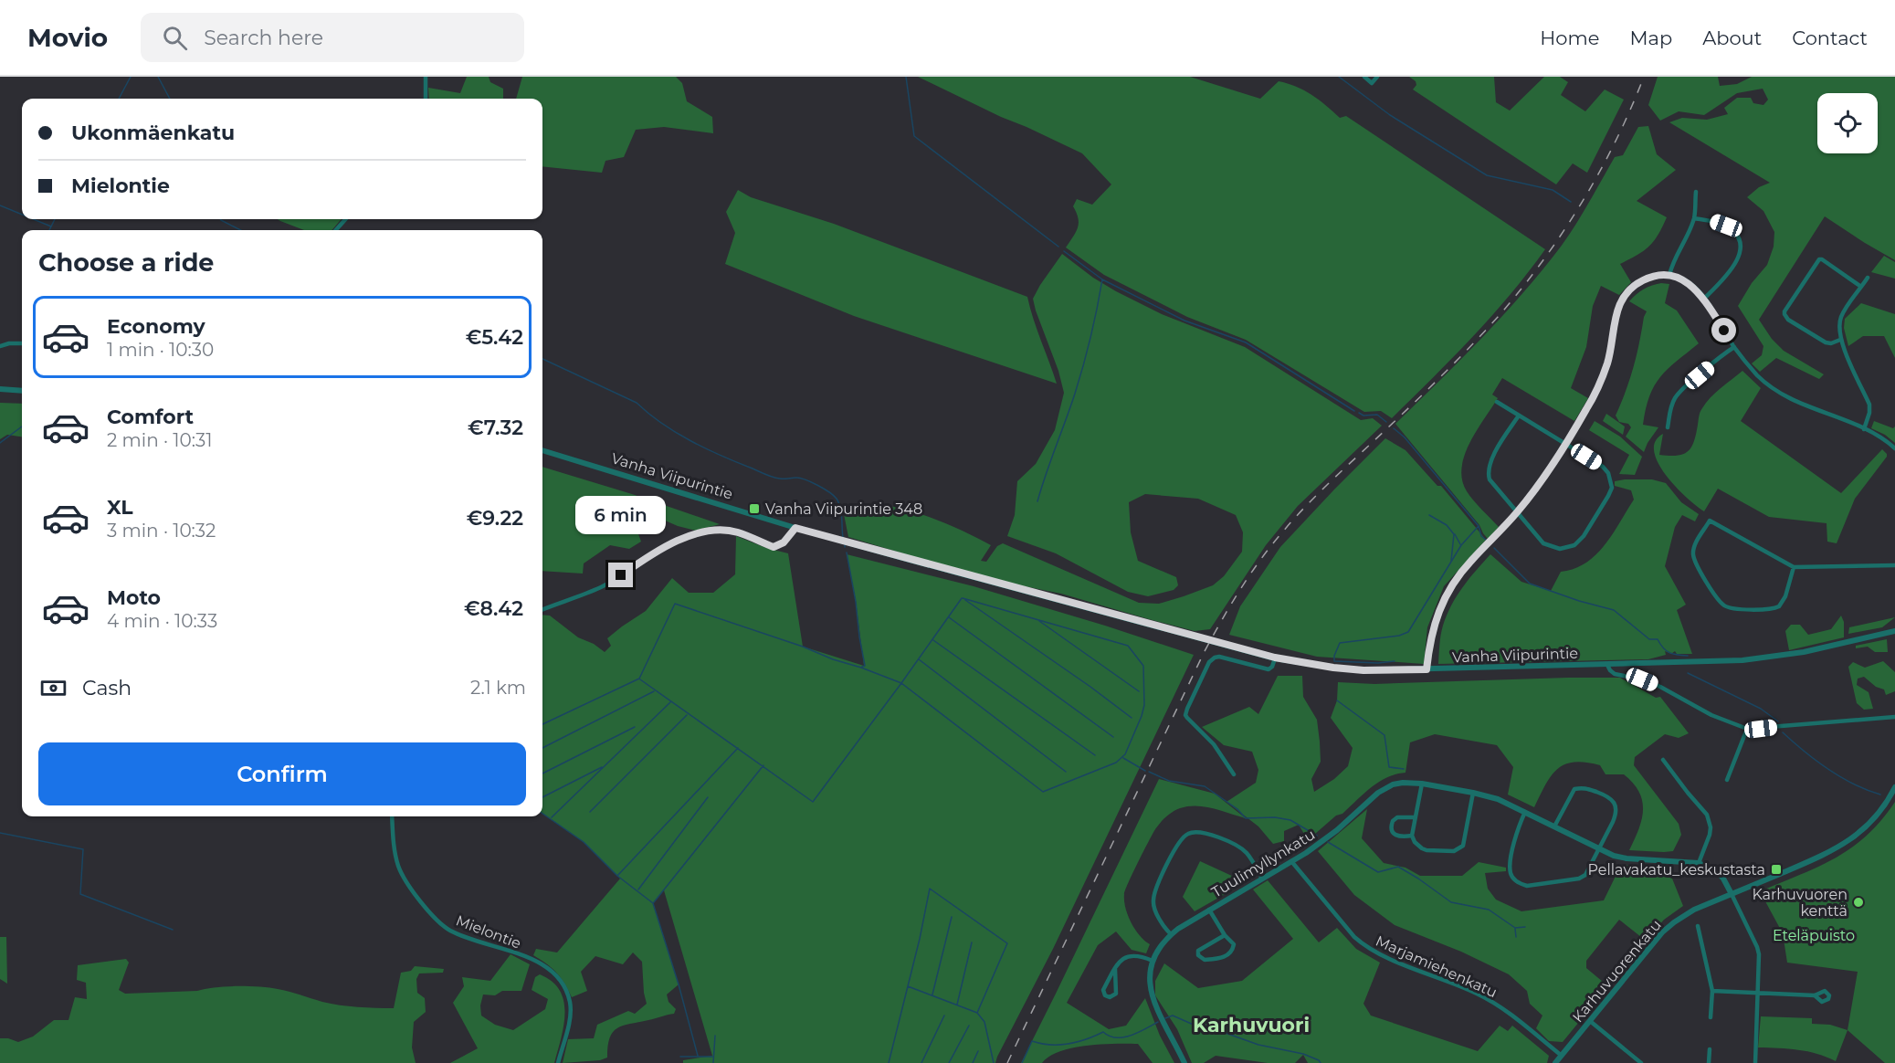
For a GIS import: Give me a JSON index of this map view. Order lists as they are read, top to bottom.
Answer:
{
  "streets": {
    "street": [
      "Vanha Viipurintie",
      "Tuulimyllynkatu",
      "Mielontie",
      "Marjamiehenkatu",
      "Karhuvuorenkatu"
    ]
  },
  "crossings": [
    ["Tuulimyllynkatu", "Marjamiehenkatu"],
    ["Tuulimyllynkatu", "Karhuvuorenkatu"],
    ["Marjamiehenkatu", "Karhuvuorenkatu"]
  ],
  "districts": ["Karhuvuori"],
  "parks": ["Eteläpuisto"],
  "places": {
    "transit": ["Vanha Viipurintie 348", "Pellavakatu_keskustasta"],
    "other": ["Karhuvuoren kenttä"]
  },
  "page": {
    "header": "Movio",
    "search": "Search here",
    "nav": [
      "Home",
      "Map",
      "About",
      "Contact"
    ],
    "banner": ["Ukonmäenkatu", "Mielontie"],
    "heading": "Choose a ride",
    "list": [
      {
        "name": "Economy",
        "note": "1 min · 10:30",
        "value": "€5.42"
      },
      {
        "name": "Comfort",
        "note": "2 min · 10:31",
        "value": "€7.32"
      },
      {
        "name": "XL",
        "note": "3 min · 10:32",
        "value": "€9.22"
      },
      {
        "name": "Moto",
        "note": "4 min · 10:33",
        "value": "€8.42"
      }
    ],
    "bubble": "6 min",
    "pay": ["Cash", "2.1 km"],
    "buttons": "Confirm"
  }
}
